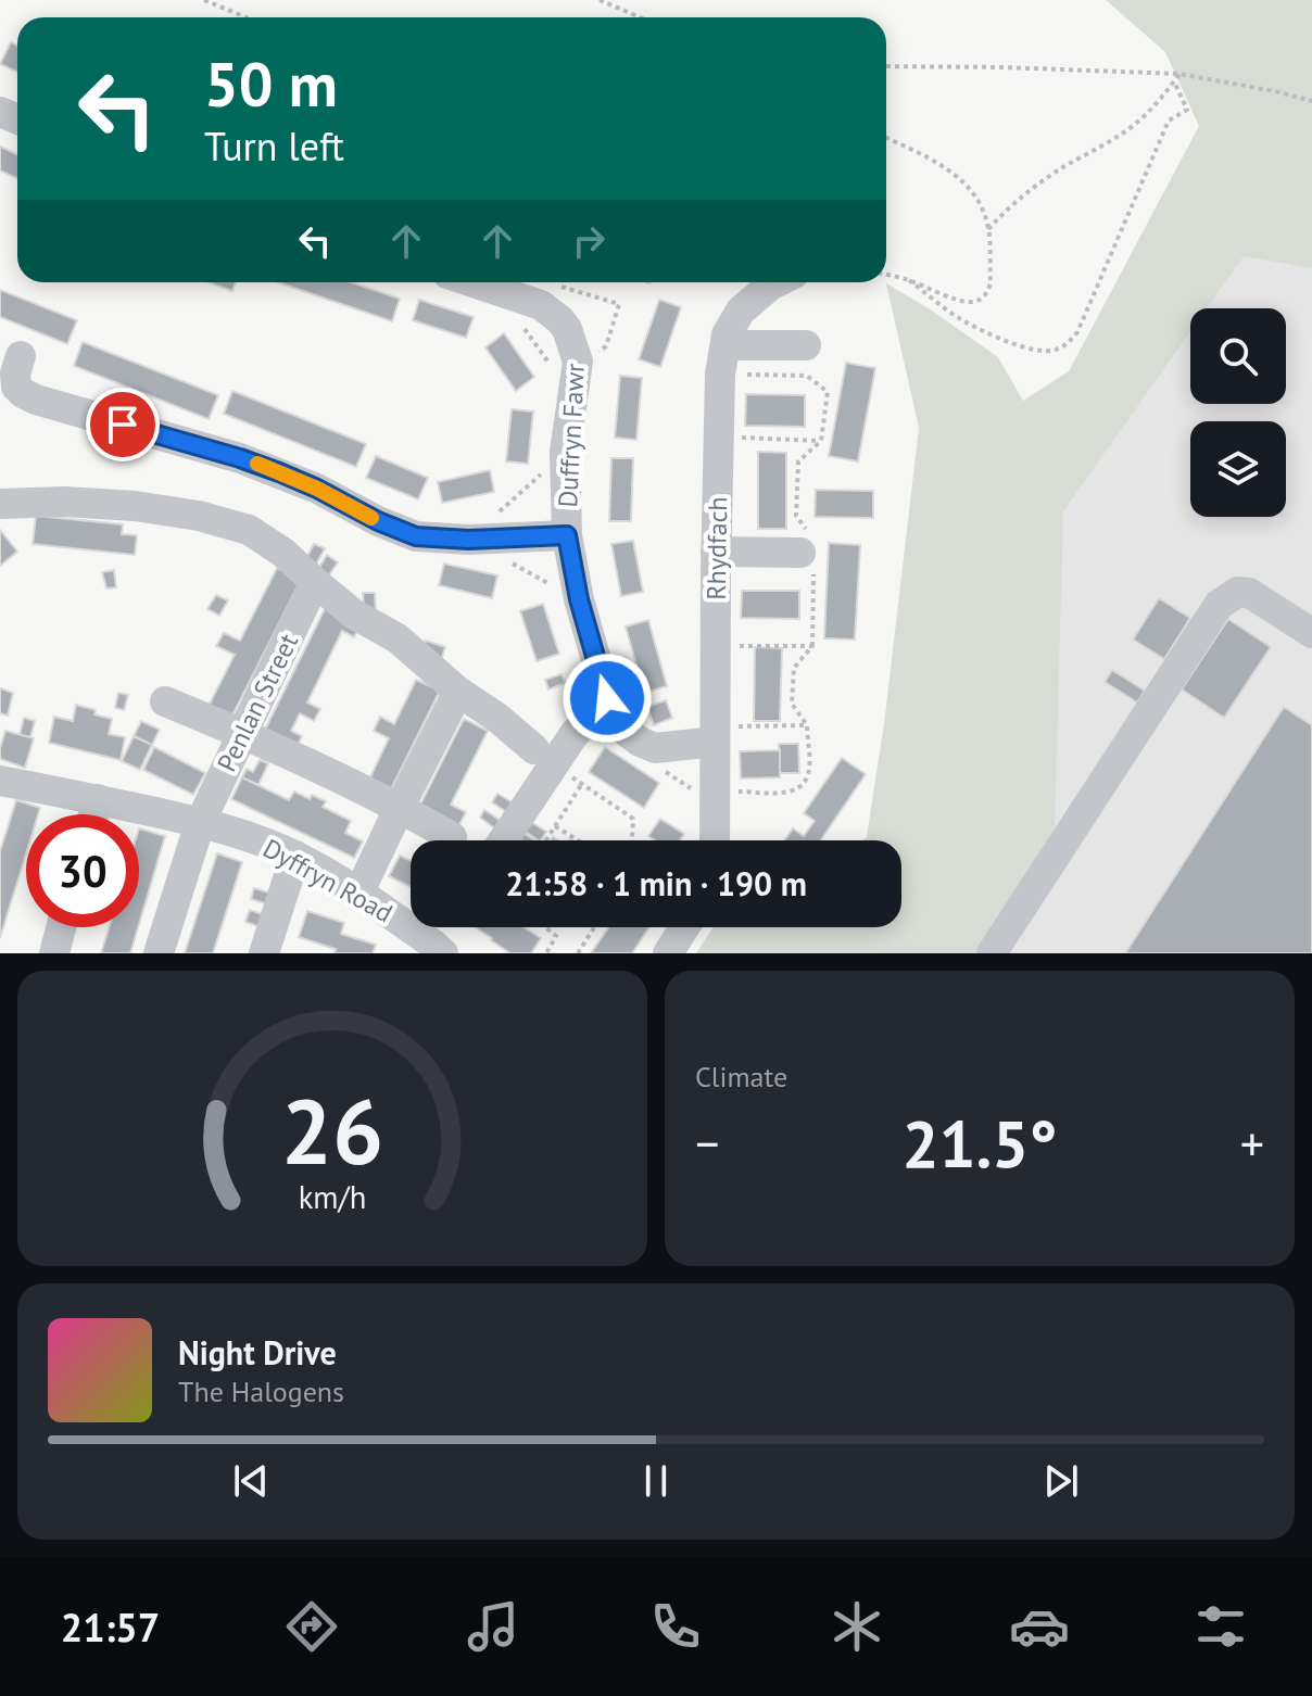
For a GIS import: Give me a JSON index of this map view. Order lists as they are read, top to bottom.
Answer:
{
  "streets": {
    "street": [
      "Duffryn Fawr",
      "Rhydfach",
      "Penlan Street",
      "Dyffryn Road"
    ]
  },
  "crossings": [
    ["Duffryn Fawr", "Rhydfach"],
    ["Penlan Street", "Dyffryn Road"]
  ],
  "page": {
    "turn": ["50 m", "Turn left"],
    "limit": "30",
    "trip": "21:58 · 1 min · 190 m",
    "tile": "Climate",
    "heat": ["−", "21.5°", "+"],
    "song": ["Night Drive", "The Halogens"],
    "tabs": "21:57",
    "gauge": ["26", "km/h"]
  }
}
